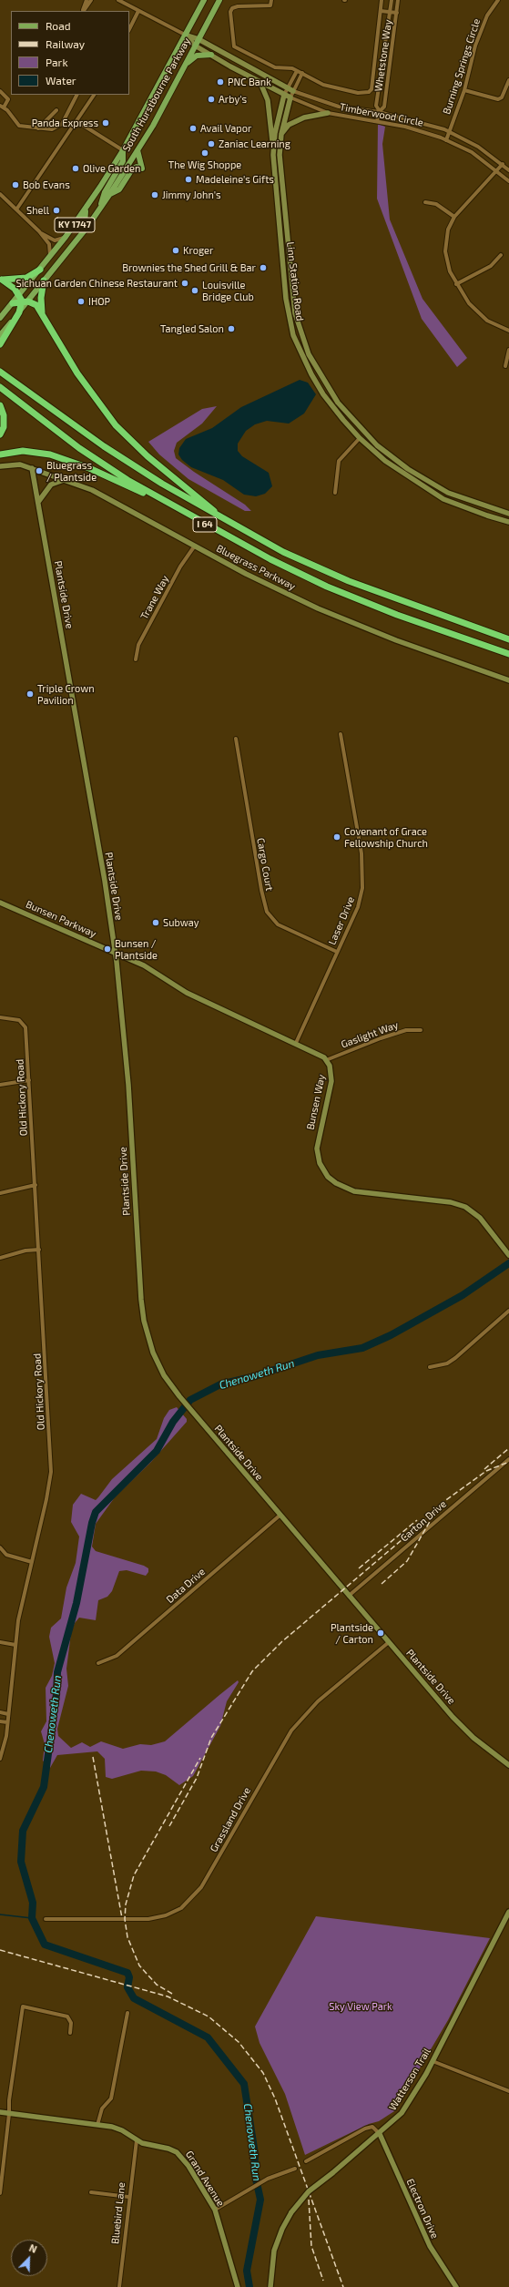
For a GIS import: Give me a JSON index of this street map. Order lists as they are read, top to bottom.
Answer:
{
  "streets": {
    "highway": ["I 64"],
    "main road": ["South Hurstbourne Parkway", "KY 1747"],
    "street": [
      "Whetstone Way",
      "Burning Springs Circle",
      "Timberwood Circle",
      "Linn Station Road",
      "Bluegrass Parkway",
      "Plantside Drive",
      "Trane Way",
      "Cargo Court",
      "Bunsen Parkway",
      "Laser Drive",
      "Gaslight Way",
      "Old Hickory Road",
      "Bunsen Way",
      "Carton Drive",
      "Data Drive",
      "Grassland Drive",
      "Watterson Trail",
      "Grand Avenue",
      "Electron Drive",
      "Bluebird Lane"
    ]
  },
  "crossings": [
    ["Whetstone Way", "Timberwood Circle"],
    ["Burning Springs Circle", "Timberwood Circle"],
    ["South Hurstbourne Parkway", "Timberwood Circle"],
    ["Timberwood Circle", "Linn Station Road"],
    ["Bluegrass Parkway", "Plantside Drive"],
    ["Bluegrass Parkway", "Trane Way"],
    ["Plantside Drive", "Bunsen Parkway"],
    ["Plantside Drive", "Bunsen Way"],
    ["Plantside Drive", "Carton Drive"],
    ["Plantside Drive", "Data Drive"],
    ["Plantside Drive", "Grassland Drive"],
    ["Cargo Court", "Laser Drive"],
    ["Bunsen Parkway", "Bunsen Way"],
    ["Laser Drive", "Bunsen Way"],
    ["Gaslight Way", "Bunsen Way"],
    ["Watterson Trail", "Electron Drive"],
    ["Grand Avenue", "Bluebird Lane"]
  ],
  "water": ["Chenoweth Run"],
  "parks": ["Sky View Park"],
  "places": [
    "PNC Bank",
    "Arby's",
    "Panda Express",
    "Avail Vapor",
    "Zaniac Learning",
    "The Wig Shoppe",
    "Olive Garden",
    "Madeleine's Gifts",
    "Bob Evans",
    "Jimmy John's",
    "Shell",
    "Kroger",
    "Brownies the Shed Grill & Bar",
    "Sichuan Garden Chinese Restaurant",
    "Louisville Bridge Club",
    "IHOP",
    "Tangled Salon",
    "Bluegrass / Plantside",
    "Triple Crown Pavilion",
    "Covenant of Grace Fellowship Church",
    "Subway",
    "Bunsen / Plantside",
    "Plantside / Carton"
  ],
  "legend": [
    "Road",
    "Railway",
    "Park",
    "Water"
  ],
  "north": "top right"
}
